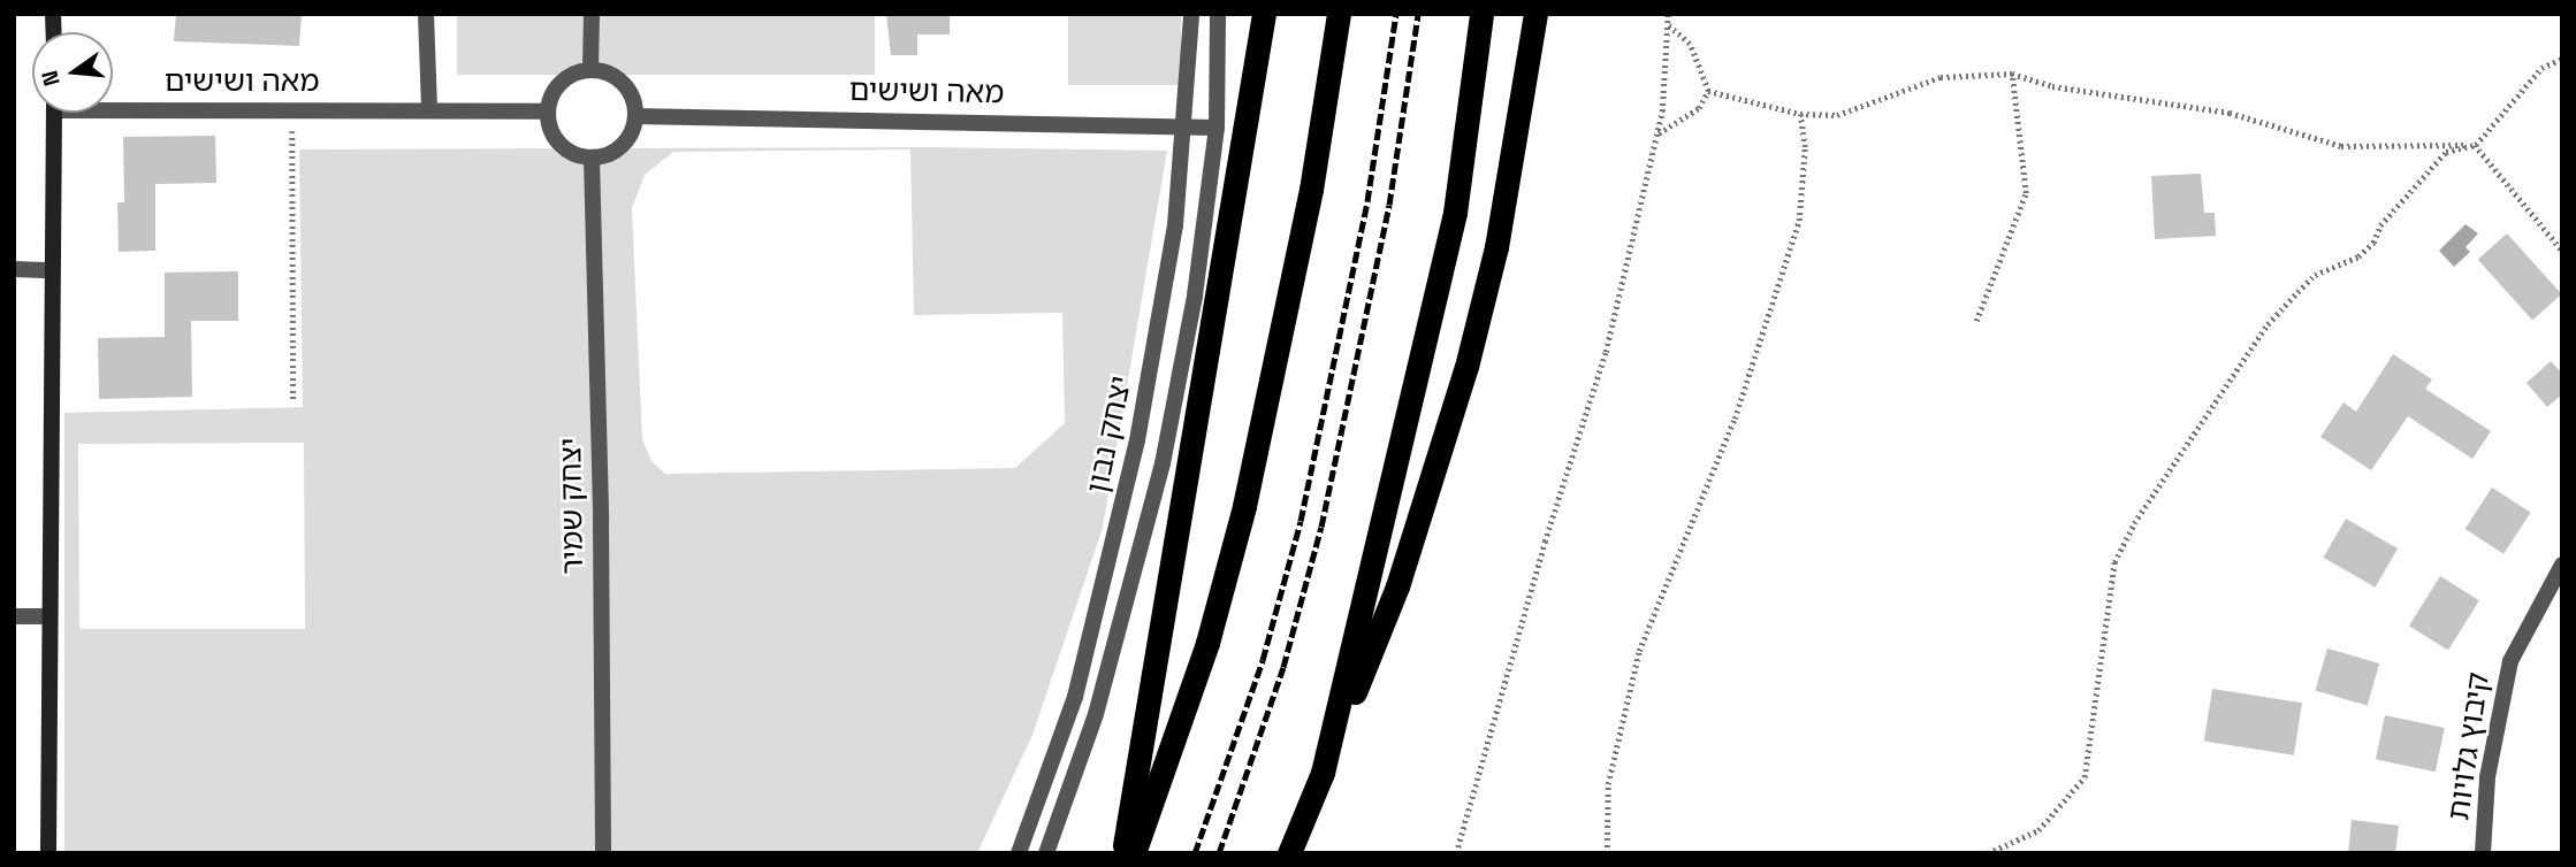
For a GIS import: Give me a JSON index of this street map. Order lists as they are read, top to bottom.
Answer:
{
  "streets": {
    "street": [
      "מאה ושישים",
      "יצחק נבון",
      "יצחק שמיר",
      "קיבוץ גלויות"
    ]
  },
  "crossings": [
    ["מאה ושישים", "יצחק נבון"],
    ["מאה ושישים", "יצחק שמיר"]
  ],
  "north": "left"
}
